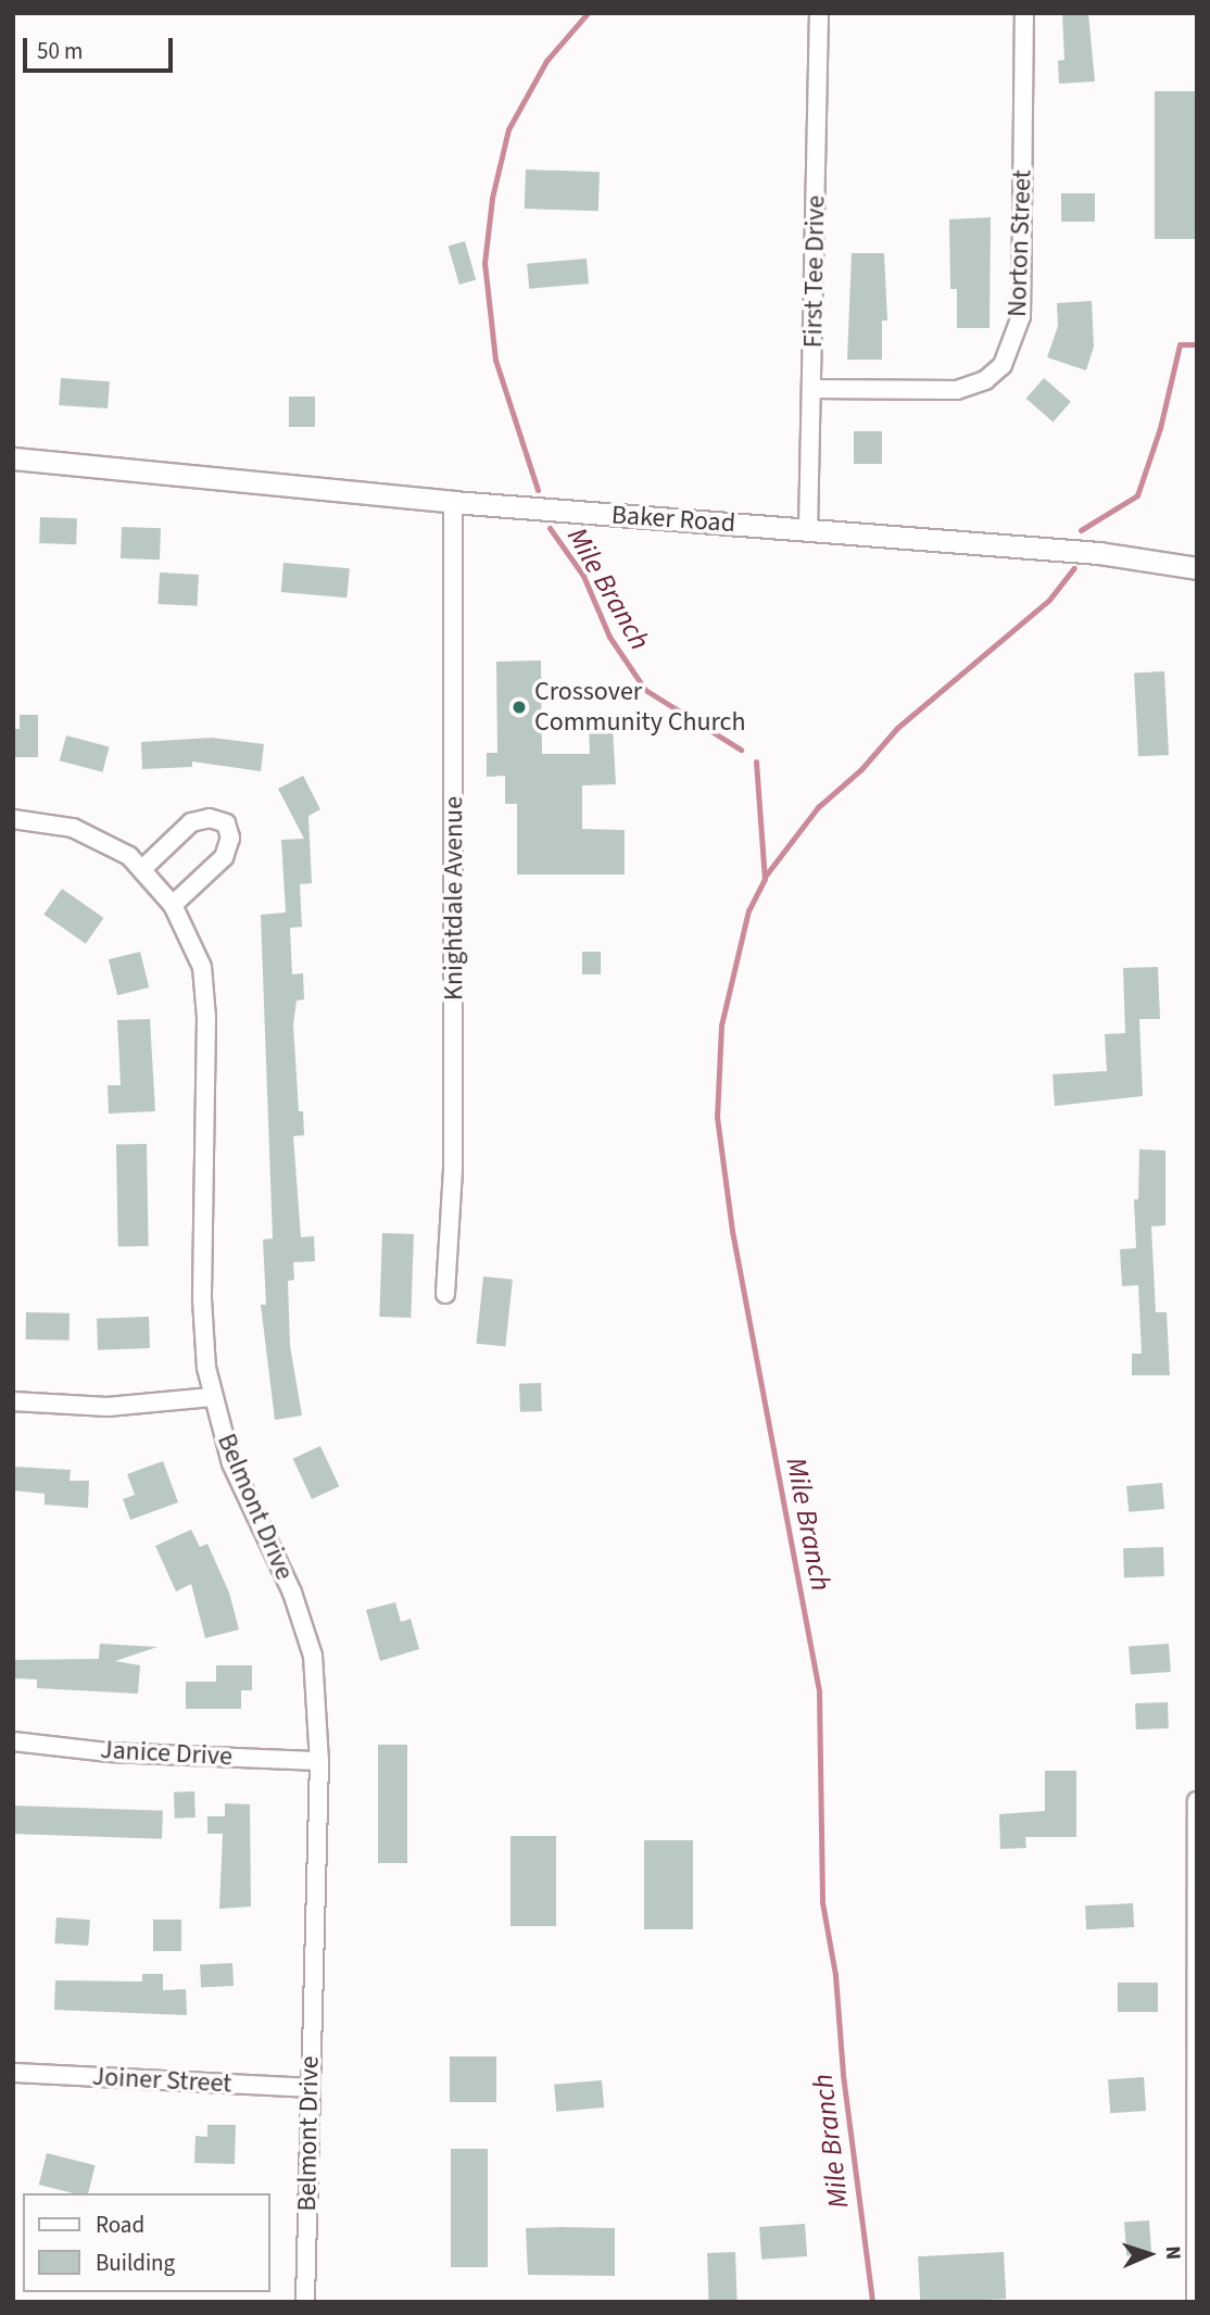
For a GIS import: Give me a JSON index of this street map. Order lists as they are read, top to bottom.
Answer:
{
  "streets": {
    "street": [
      "Norton Street",
      "First Tee Drive",
      "Baker Road",
      "Knightdale Avenue",
      "Belmont Drive",
      "Janice Drive",
      "Joiner Street"
    ]
  },
  "crossings": [
    ["Norton Street", "First Tee Drive"],
    ["First Tee Drive", "Baker Road"],
    ["Baker Road", "Knightdale Avenue"],
    ["Belmont Drive", "Janice Drive"],
    ["Belmont Drive", "Joiner Street"]
  ],
  "water": ["Mile Branch"],
  "places": ["Crossover Community Church"],
  "legend": ["Road", "Building"],
  "scale_bar": "50 m",
  "north": "right"
}
